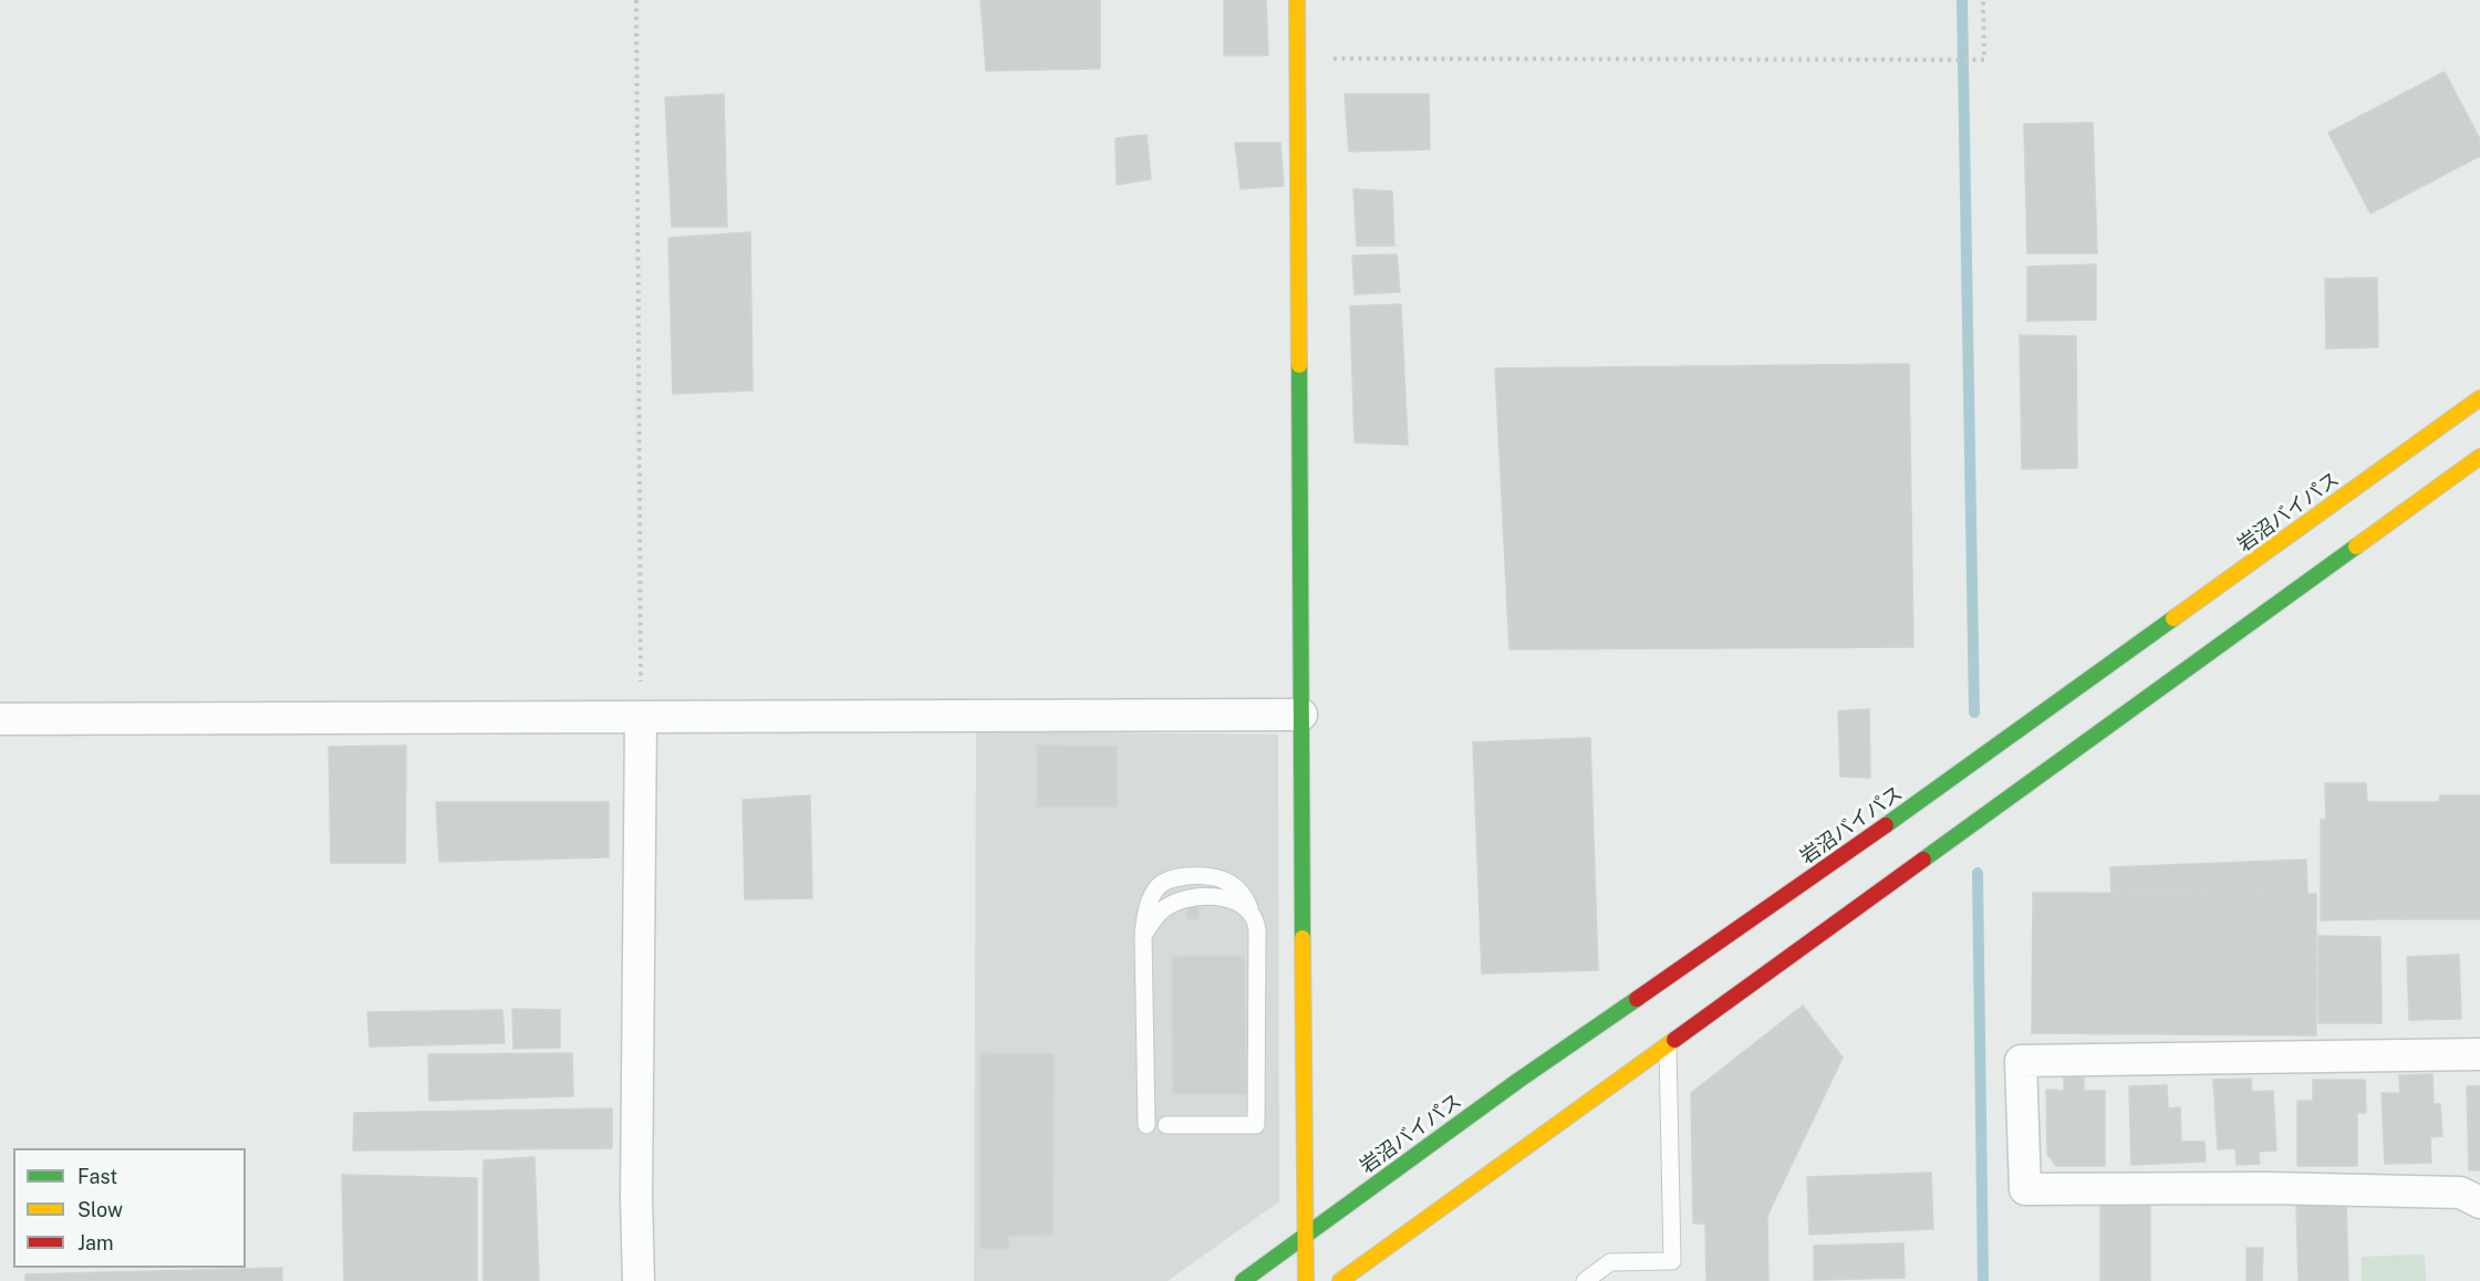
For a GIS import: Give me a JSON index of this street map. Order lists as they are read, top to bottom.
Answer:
{
  "streets": {
    "main road": ["岩沼バイパス"]
  },
  "legend": ["Fast", "Slow", "Jam"]
}
